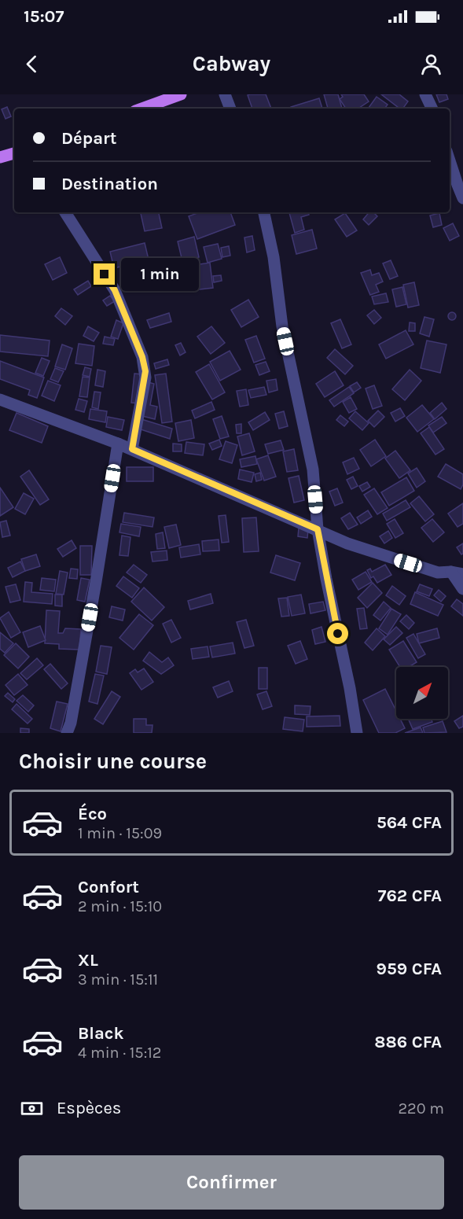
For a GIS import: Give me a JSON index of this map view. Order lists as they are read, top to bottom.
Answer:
{
  "north": "top right",
  "page": {
    "status": "15:07",
    "header": "Cabway",
    "banner": ["Départ", "Destination"],
    "bubble": "1 min",
    "heading": "Choisir une course",
    "list": [
      {
        "name": "Éco",
        "note": "1 min · 15:09",
        "value": "564 CFA"
      },
      {
        "name": "Confort",
        "note": "2 min · 15:10",
        "value": "762 CFA"
      },
      {
        "name": "XL",
        "note": "3 min · 15:11",
        "value": "959 CFA"
      },
      {
        "name": "Black",
        "note": "4 min · 15:12",
        "value": "886 CFA"
      }
    ],
    "pay": ["Espèces", "220 m"],
    "buttons": "Confirmer"
  }
}
